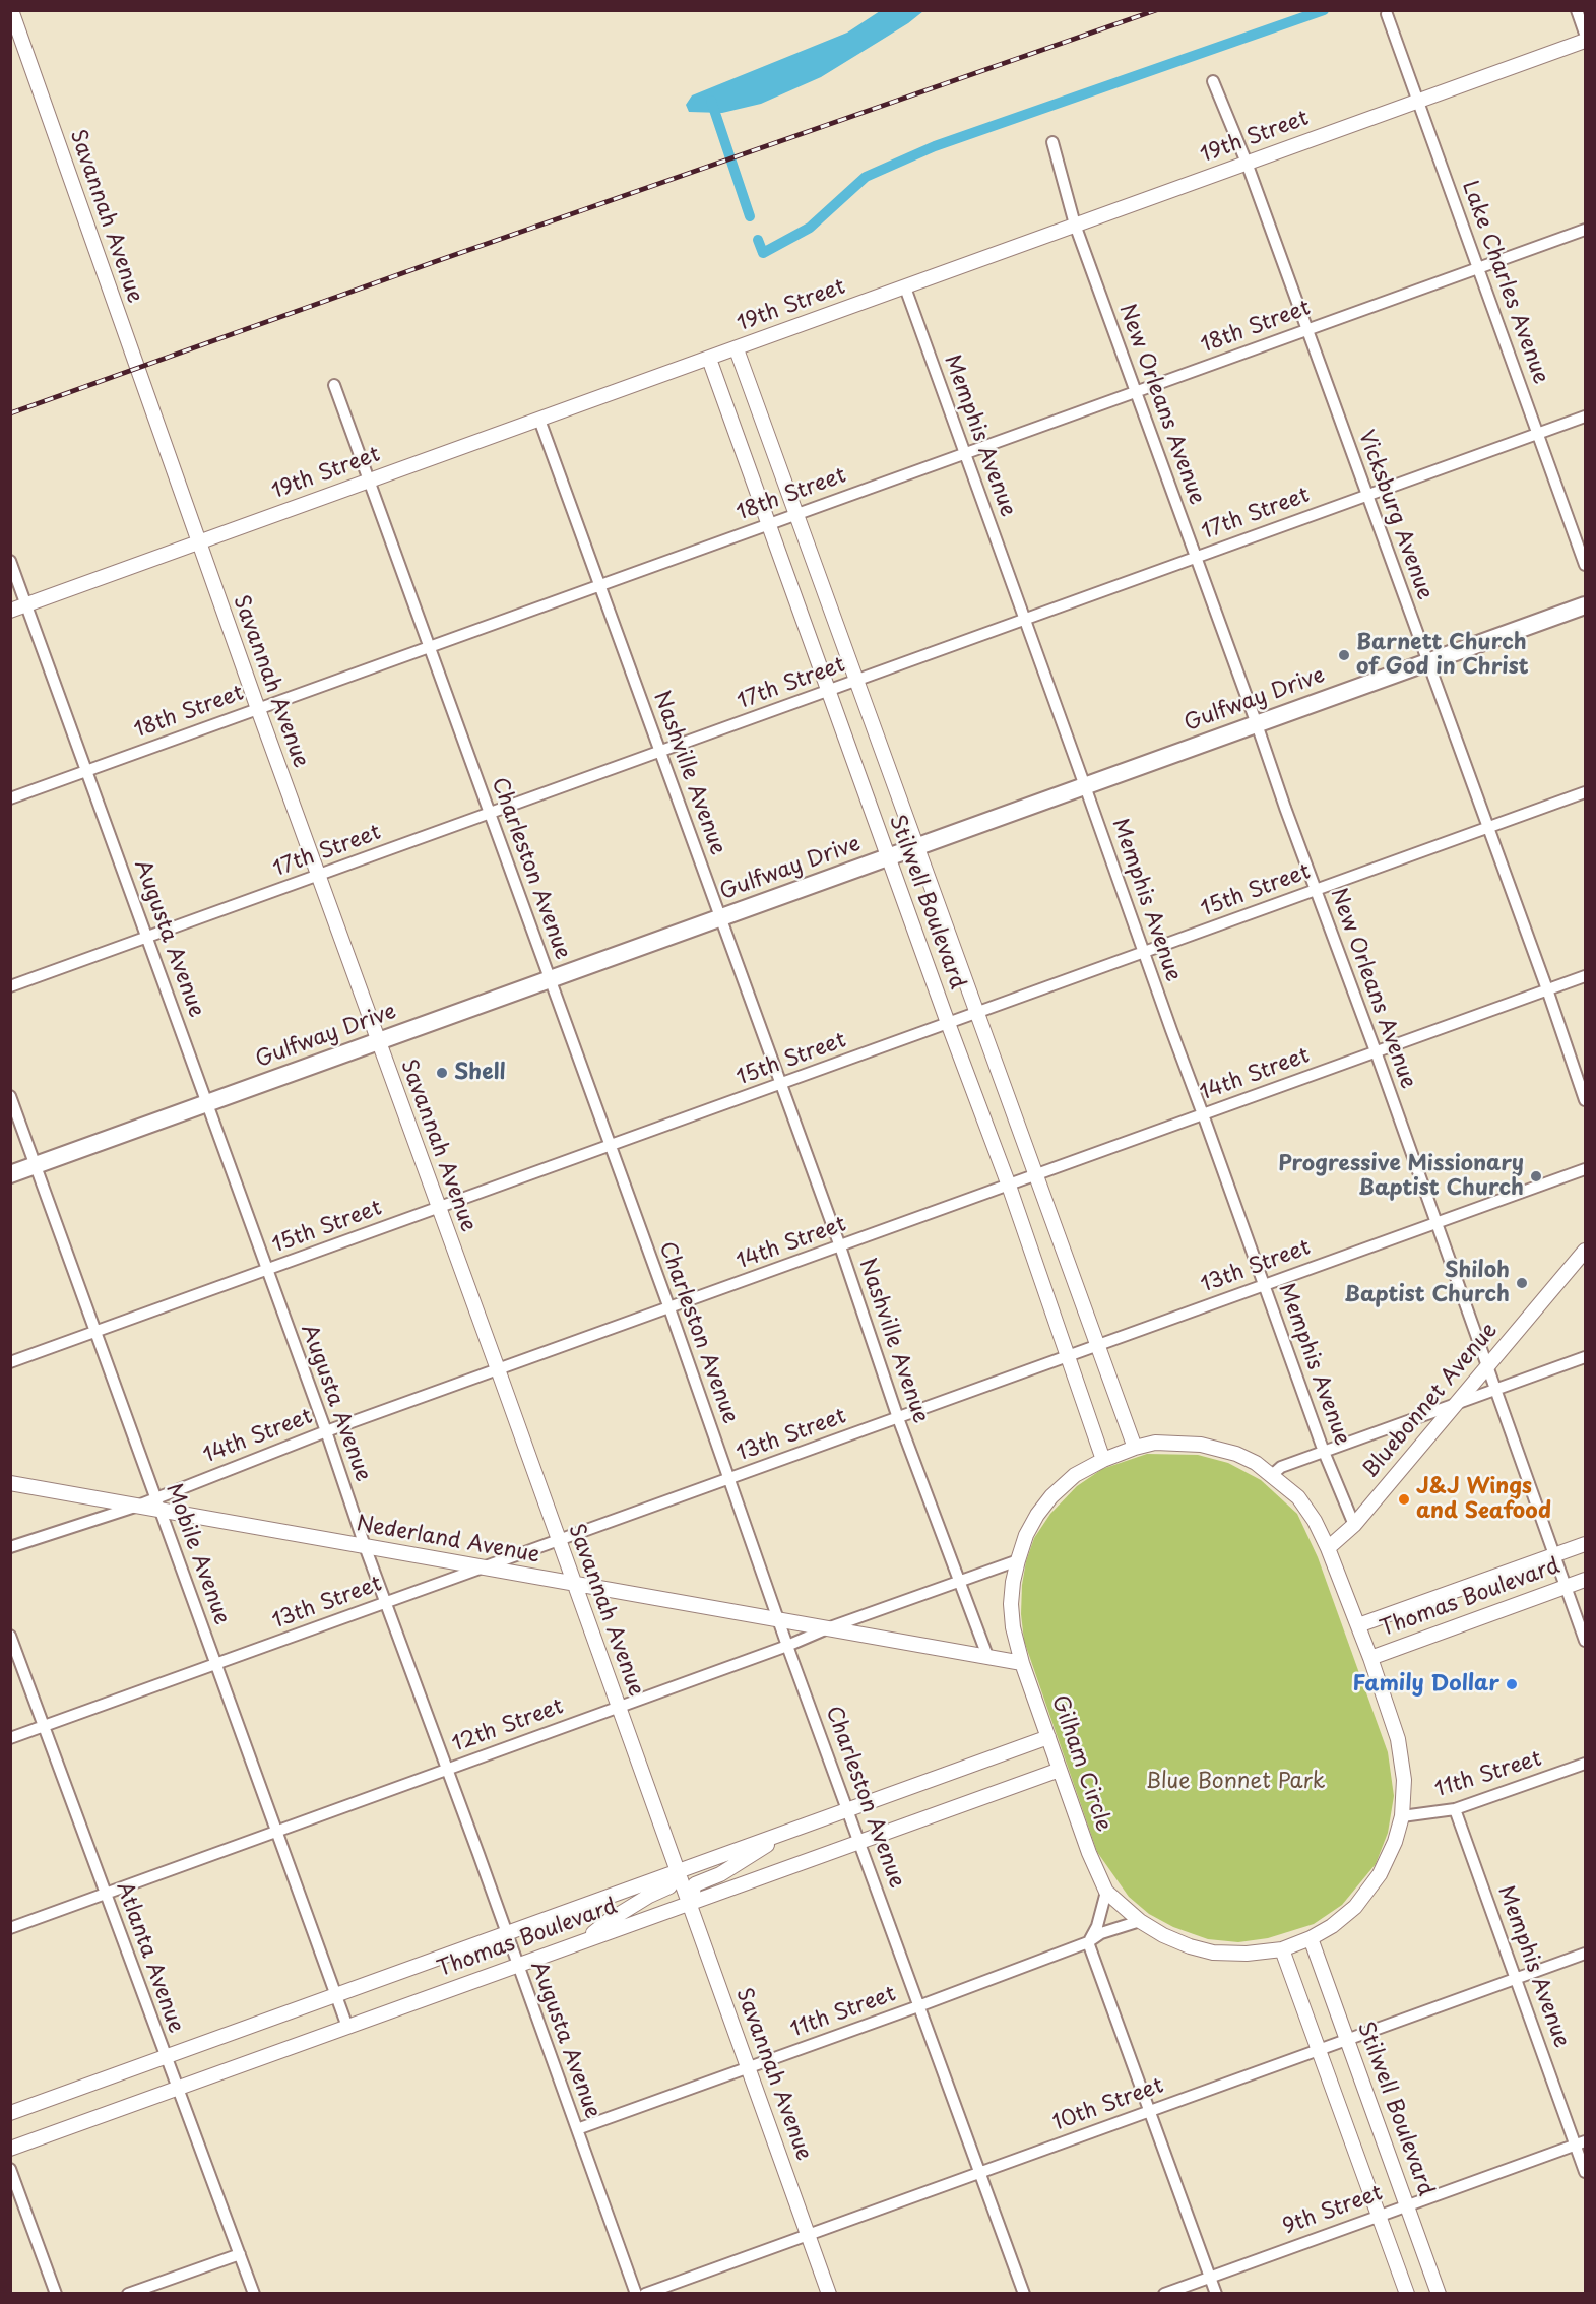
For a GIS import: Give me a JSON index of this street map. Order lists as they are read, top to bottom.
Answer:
{
  "streets": {
    "main road": ["Gulfway Drive"],
    "street": [
      "19th Street",
      "Savannah Avenue",
      "Lake Charles Avenue",
      "18th Street",
      "New Orleans Avenue",
      "Memphis Avenue",
      "17th Street",
      "Vicksburg Avenue",
      "Nashville Avenue",
      "Charleston Avenue",
      "15th Street",
      "Stilwell Boulevard",
      "Augusta Avenue",
      "14th Street",
      "13th Street",
      "Bluebonnet Avenue",
      "Nederland Avenue",
      "Mobile Avenue",
      "Thomas Boulevard",
      "12th Street",
      "Gilham Circle",
      "11th Street",
      "Atlanta Avenue",
      "10th Street",
      "9th Street"
    ]
  },
  "crossings": [
    ["19th Street", "Savannah Avenue"],
    ["19th Street", "Lake Charles Avenue"],
    ["19th Street", "New Orleans Avenue"],
    ["19th Street", "Memphis Avenue"],
    ["19th Street", "Vicksburg Avenue"],
    ["19th Street", "Nashville Avenue"],
    ["19th Street", "Charleston Avenue"],
    ["19th Street", "Stilwell Boulevard"],
    ["19th Street", "Augusta Avenue"],
    ["Savannah Avenue", "18th Street"],
    ["Savannah Avenue", "17th Street"],
    ["Savannah Avenue", "Gulfway Drive"],
    ["Savannah Avenue", "15th Street"],
    ["Savannah Avenue", "14th Street"],
    ["Savannah Avenue", "13th Street"],
    ["Savannah Avenue", "Nederland Avenue"],
    ["Savannah Avenue", "Thomas Boulevard"],
    ["Savannah Avenue", "12th Street"],
    ["Savannah Avenue", "11th Street"],
    ["Savannah Avenue", "10th Street"],
    ["Lake Charles Avenue", "18th Street"],
    ["Lake Charles Avenue", "17th Street"],
    ["18th Street", "New Orleans Avenue"],
    ["18th Street", "Memphis Avenue"],
    ["18th Street", "Vicksburg Avenue"],
    ["18th Street", "Nashville Avenue"],
    ["18th Street", "Charleston Avenue"],
    ["18th Street", "Stilwell Boulevard"],
    ["18th Street", "Augusta Avenue"],
    ["New Orleans Avenue", "17th Street"],
    ["New Orleans Avenue", "Gulfway Drive"],
    ["New Orleans Avenue", "15th Street"],
    ["New Orleans Avenue", "14th Street"],
    ["New Orleans Avenue", "13th Street"],
    ["New Orleans Avenue", "Bluebonnet Avenue"],
    ["New Orleans Avenue", "Thomas Boulevard"],
    ["Memphis Avenue", "17th Street"],
    ["Memphis Avenue", "Gulfway Drive"],
    ["Memphis Avenue", "15th Street"],
    ["Memphis Avenue", "14th Street"],
    ["Memphis Avenue", "13th Street"],
    ["Memphis Avenue", "Bluebonnet Avenue"],
    ["Memphis Avenue", "11th Street"],
    ["Memphis Avenue", "10th Street"],
    ["Memphis Avenue", "9th Street"],
    ["17th Street", "Vicksburg Avenue"],
    ["17th Street", "Nashville Avenue"],
    ["17th Street", "Charleston Avenue"],
    ["17th Street", "Stilwell Boulevard"],
    ["17th Street", "Augusta Avenue"],
    ["Vicksburg Avenue", "Gulfway Drive"],
    ["Vicksburg Avenue", "15th Street"],
    ["Vicksburg Avenue", "14th Street"],
    ["Gulfway Drive", "Nashville Avenue"],
    ["Gulfway Drive", "Charleston Avenue"],
    ["Gulfway Drive", "Stilwell Boulevard"],
    ["Gulfway Drive", "Augusta Avenue"],
    ["Gulfway Drive", "Mobile Avenue"],
    ["Nashville Avenue", "15th Street"],
    ["Nashville Avenue", "14th Street"],
    ["Nashville Avenue", "13th Street"],
    ["Nashville Avenue", "Nederland Avenue"],
    ["Nashville Avenue", "12th Street"],
    ["Charleston Avenue", "15th Street"],
    ["Charleston Avenue", "14th Street"],
    ["Charleston Avenue", "13th Street"],
    ["Charleston Avenue", "Nederland Avenue"],
    ["Charleston Avenue", "Thomas Boulevard"],
    ["Charleston Avenue", "12th Street"],
    ["Charleston Avenue", "11th Street"],
    ["Charleston Avenue", "10th Street"],
    ["15th Street", "Stilwell Boulevard"],
    ["15th Street", "Augusta Avenue"],
    ["15th Street", "Mobile Avenue"],
    ["Stilwell Boulevard", "14th Street"],
    ["Stilwell Boulevard", "13th Street"],
    ["Stilwell Boulevard", "Gilham Circle"],
    ["Stilwell Boulevard", "10th Street"],
    ["Stilwell Boulevard", "9th Street"],
    ["Augusta Avenue", "14th Street"],
    ["Augusta Avenue", "13th Street"],
    ["Augusta Avenue", "Nederland Avenue"],
    ["Augusta Avenue", "Thomas Boulevard"],
    ["Augusta Avenue", "12th Street"],
    ["Augusta Avenue", "11th Street"],
    ["14th Street", "Nederland Avenue"],
    ["14th Street", "Mobile Avenue"],
    ["13th Street", "Nederland Avenue"],
    ["13th Street", "Mobile Avenue"],
    ["13th Street", "Atlanta Avenue"],
    ["Bluebonnet Avenue", "Gilham Circle"],
    ["Nederland Avenue", "Mobile Avenue"],
    ["Nederland Avenue", "12th Street"],
    ["Nederland Avenue", "Gilham Circle"],
    ["Mobile Avenue", "Thomas Boulevard"],
    ["Mobile Avenue", "12th Street"],
    ["Thomas Boulevard", "Gilham Circle"],
    ["Thomas Boulevard", "Atlanta Avenue"],
    ["12th Street", "Gilham Circle"],
    ["12th Street", "Atlanta Avenue"],
    ["Gilham Circle", "11th Street"]
  ],
  "parks": ["Blue Bonnet Park"],
  "places": [
    "Barnett Church of God in Christ",
    "Shell",
    "Progressive Missionary Baptist Church",
    "Shiloh Baptist Church",
    "J&J Wings and Seafood",
    "Family Dollar"
  ]
}
